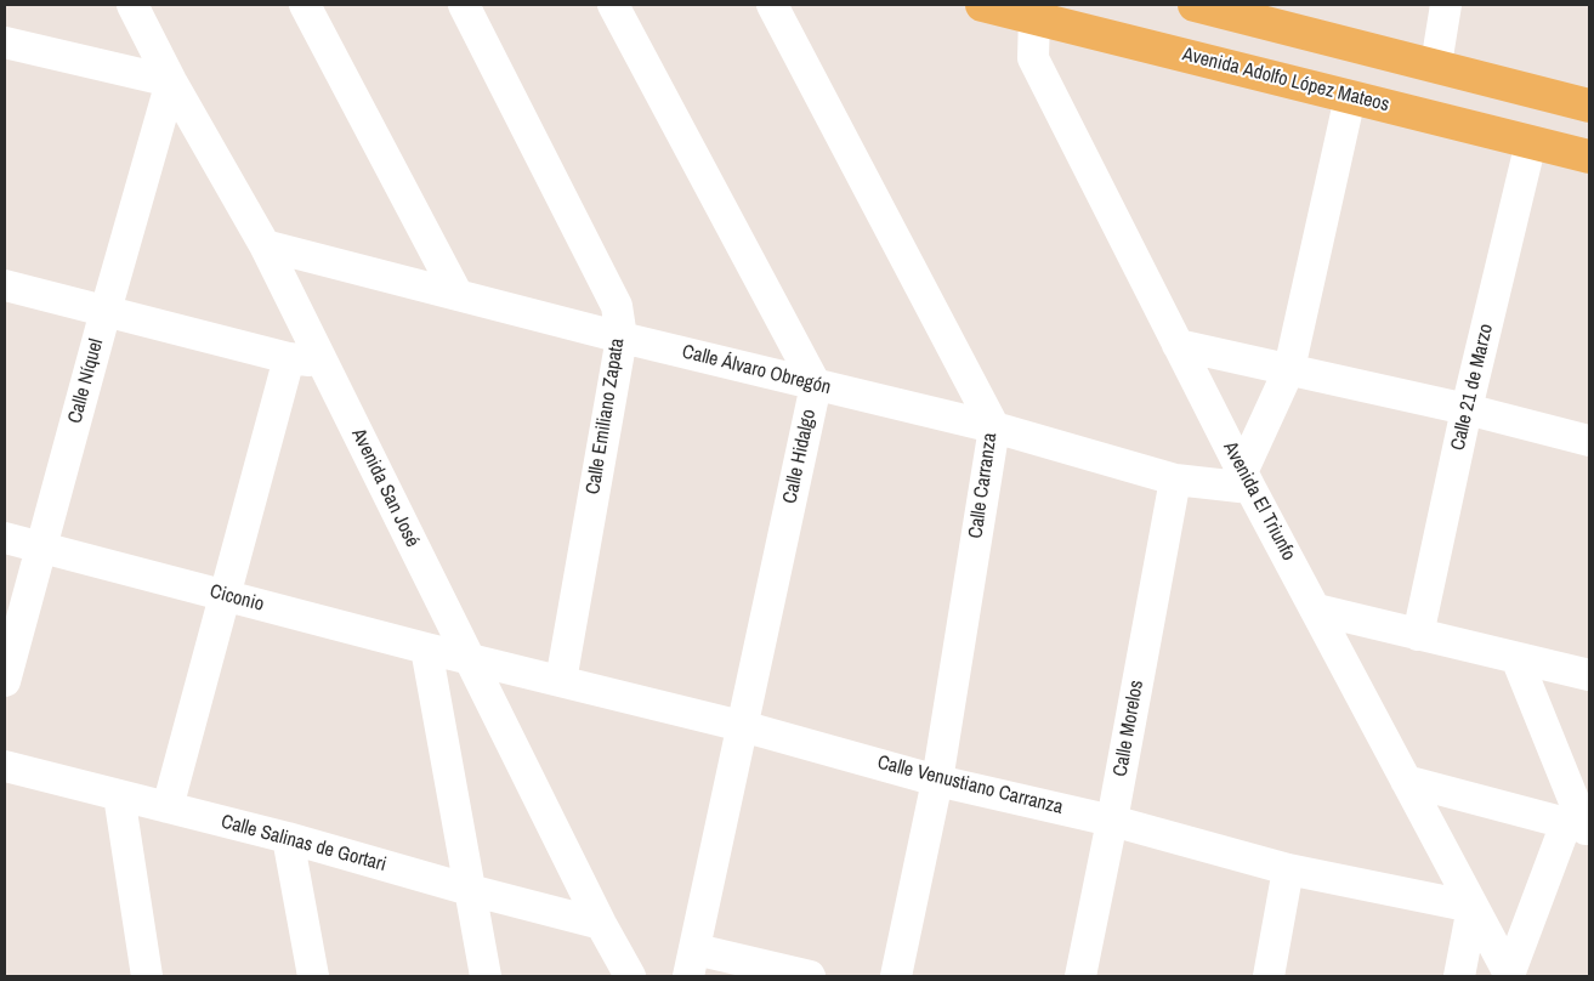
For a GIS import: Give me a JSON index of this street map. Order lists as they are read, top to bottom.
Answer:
{
  "streets": {
    "main road": ["Avenida Adolfo López Mateos"],
    "street": [
      "Calle Álvaro Obregón",
      "Calle Níquel",
      "Calle 21 de Marzo",
      "Calle Emiliano Zapata",
      "Calle Hidalgo",
      "Calle Carranza",
      "Avenida San José",
      "Avenida El Triunfo",
      "Ciconio",
      "Calle Morelos",
      "Calle Venustiano Carranza",
      "Calle Salinas de Gortari"
    ]
  },
  "crossings": [
    ["Avenida Adolfo López Mateos", "Calle 21 de Marzo"],
    ["Avenida Adolfo López Mateos", "Avenida El Triunfo"],
    ["Calle Álvaro Obregón", "Calle Emiliano Zapata"],
    ["Calle Álvaro Obregón", "Calle Hidalgo"],
    ["Calle Álvaro Obregón", "Calle Carranza"],
    ["Calle Álvaro Obregón", "Avenida San José"],
    ["Calle Álvaro Obregón", "Avenida El Triunfo"],
    ["Calle Álvaro Obregón", "Calle Morelos"],
    ["Calle Níquel", "Avenida San José"],
    ["Calle Níquel", "Ciconio"],
    ["Calle Emiliano Zapata", "Calle Venustiano Carranza"],
    ["Calle Hidalgo", "Calle Venustiano Carranza"],
    ["Calle Carranza", "Calle Venustiano Carranza"],
    ["Avenida San José", "Ciconio"],
    ["Avenida San José", "Calle Venustiano Carranza"],
    ["Avenida San José", "Calle Salinas de Gortari"],
    ["Avenida El Triunfo", "Calle Venustiano Carranza"],
    ["Ciconio", "Calle Venustiano Carranza"],
    ["Calle Morelos", "Calle Venustiano Carranza"]
  ]
}
